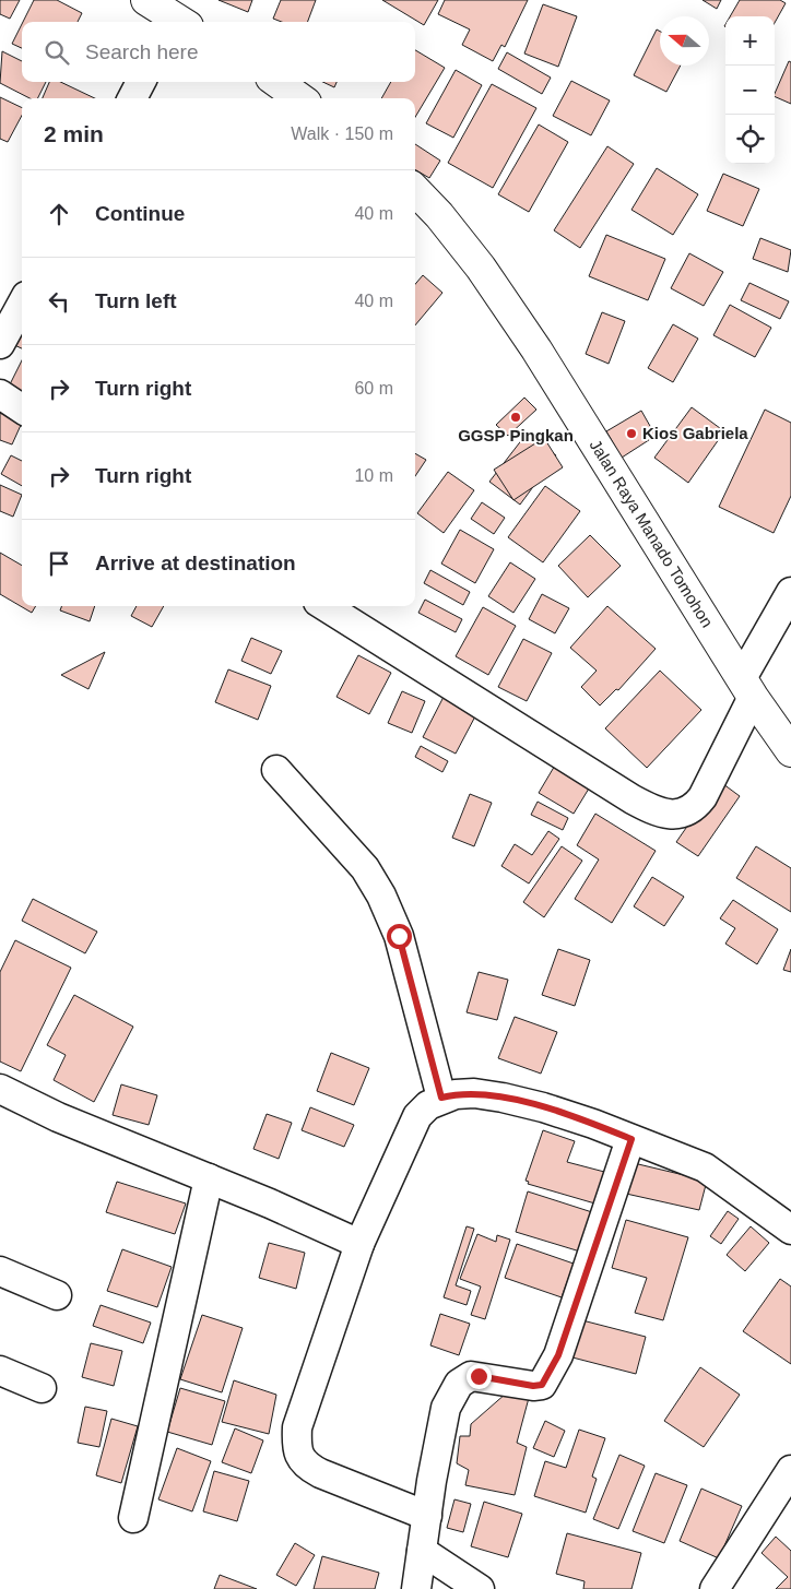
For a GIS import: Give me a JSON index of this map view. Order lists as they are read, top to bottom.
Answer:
{
  "streets": {
    "highway": ["Jalan Raya Manado Tomohon"]
  },
  "places": ["GGSP Pingkan", "Kios Gabriela"],
  "north": "left",
  "page": {
    "map_buttons": ["+", "−"],
    "search": "Search here",
    "heading": ["2 min", "Walk · 150 m"],
    "list": [
      ["Continue", "40 m"],
      ["Turn left", "40 m"],
      ["Turn right", "60 m"],
      ["Turn right", "10 m"],
      "Arrive at destination"
    ]
  }
}
